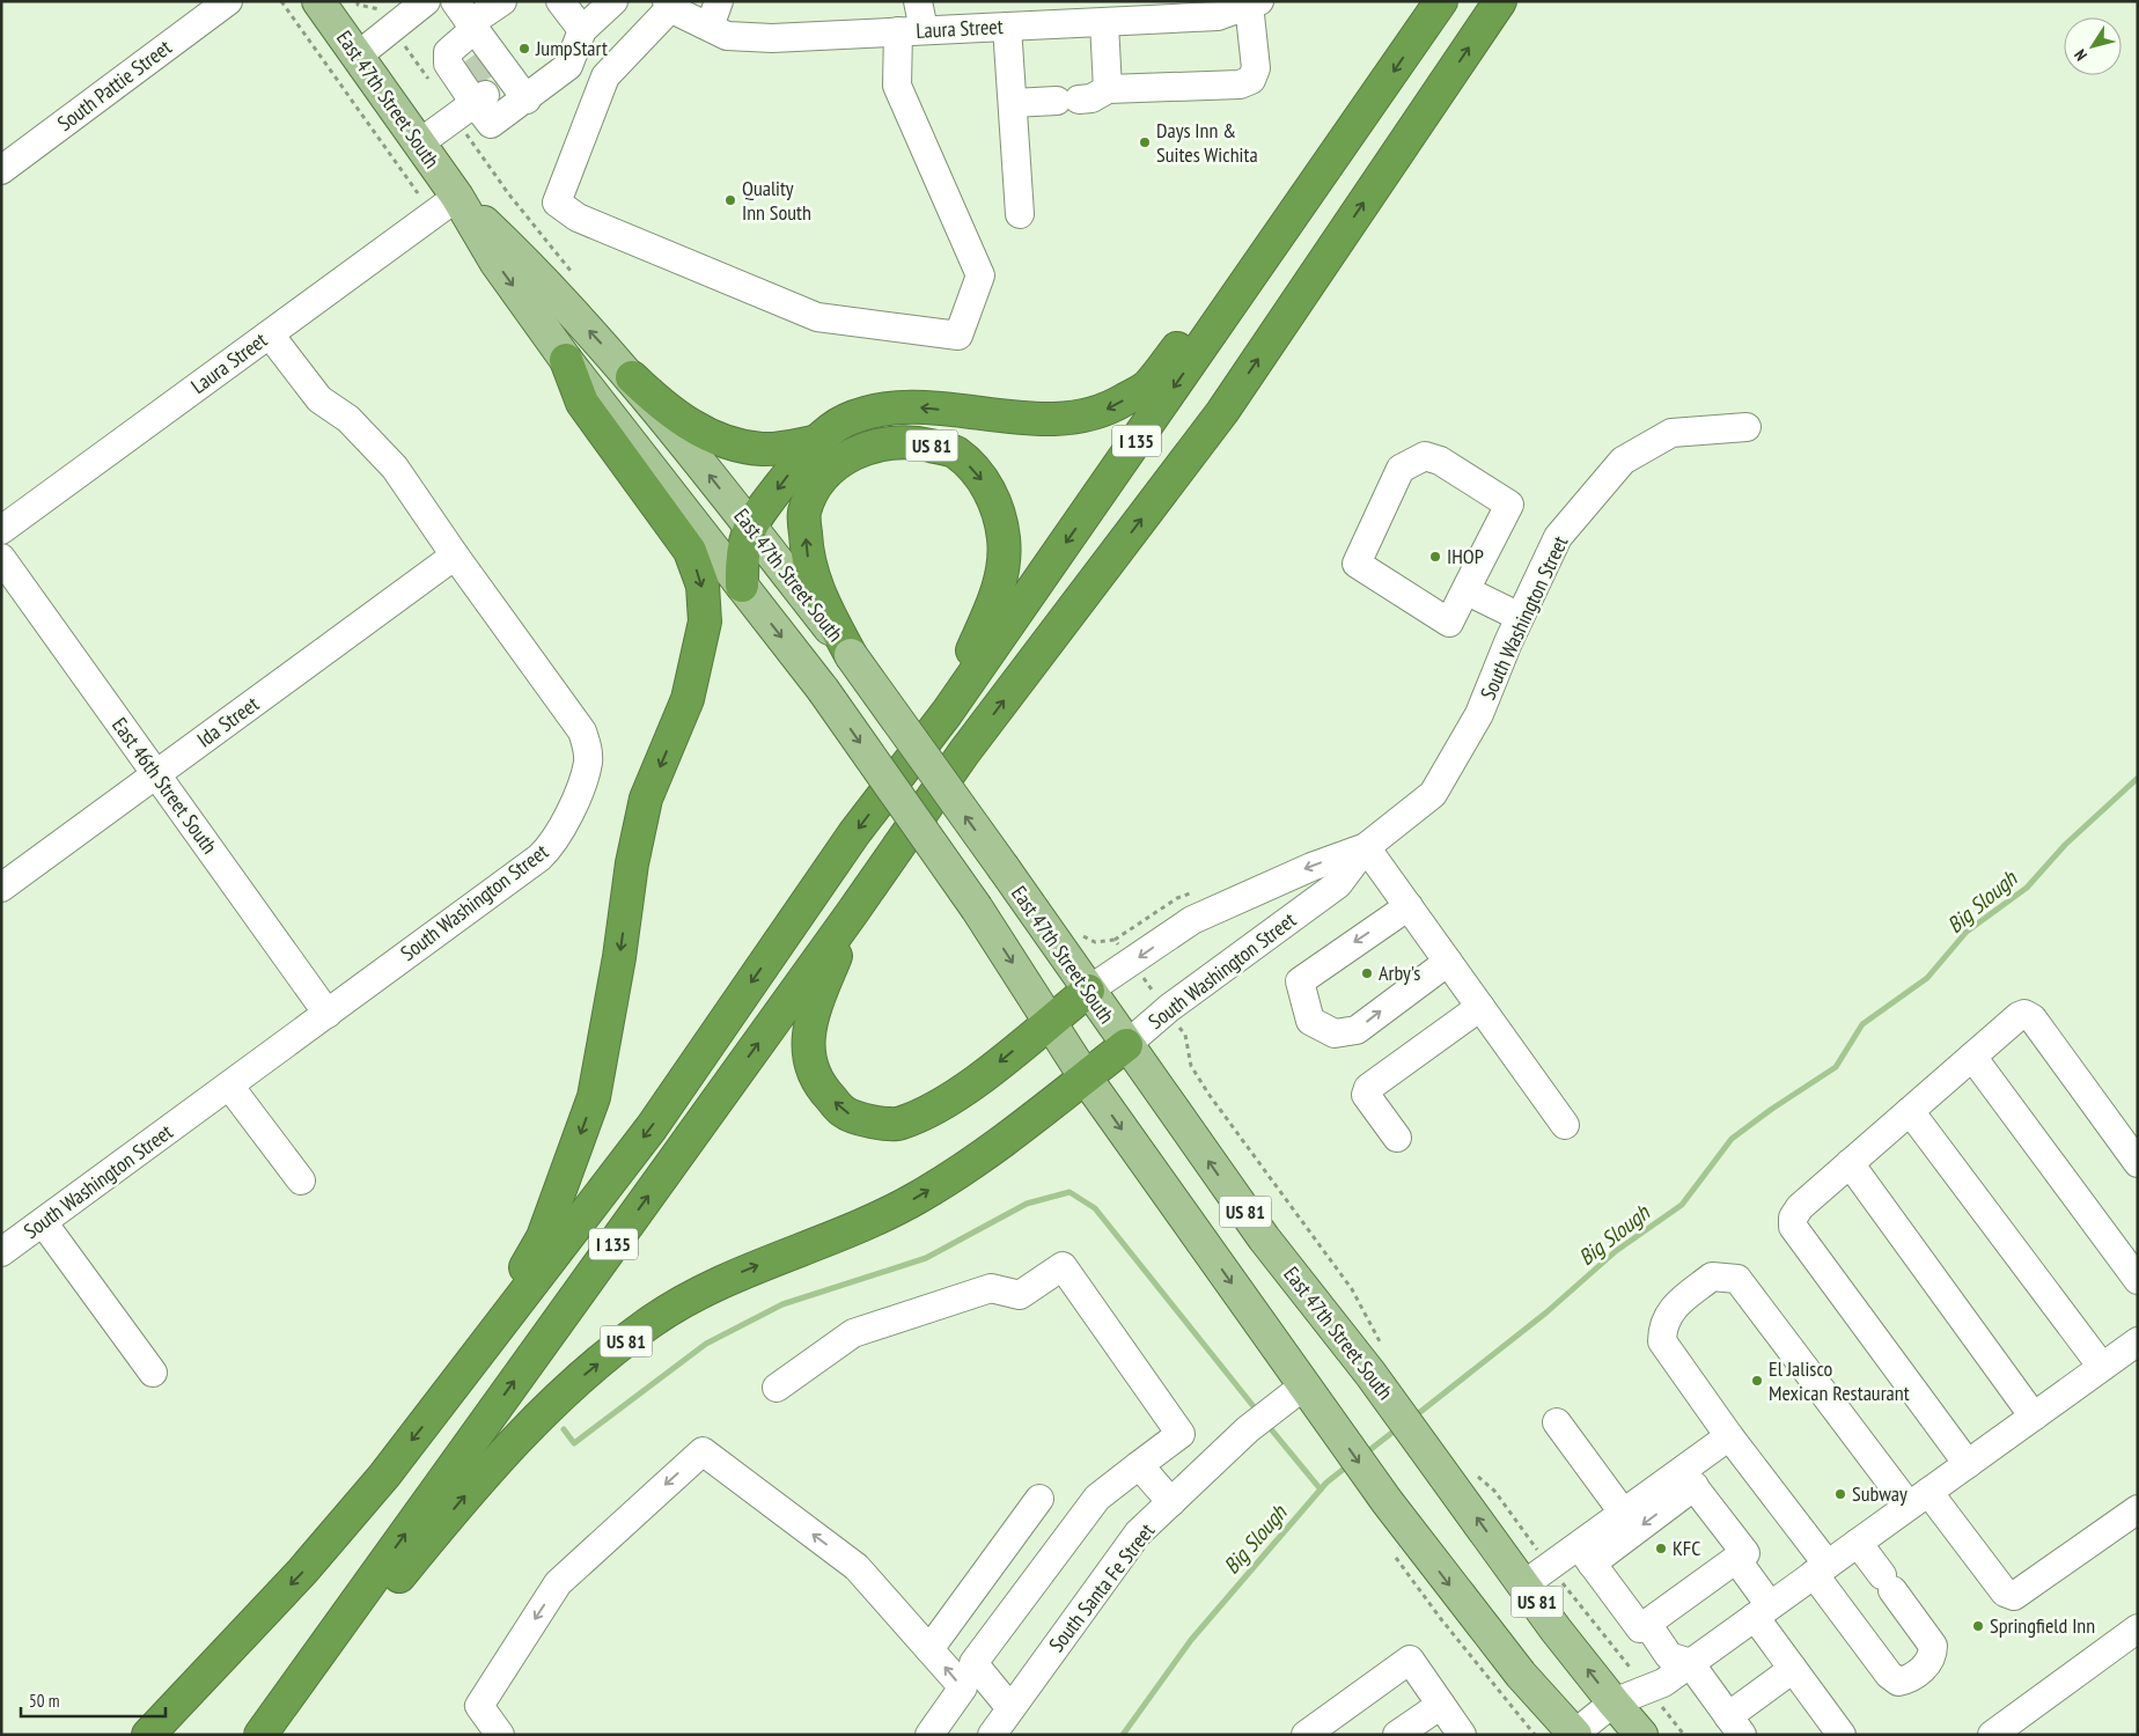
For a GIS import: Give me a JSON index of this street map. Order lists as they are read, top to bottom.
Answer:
{
  "streets": {
    "highway": ["I 135", "US 81"],
    "main road": ["East 47th Street South"],
    "street": [
      "Laura Street",
      "South Pattie Street",
      "South Washington Street",
      "Ida Street",
      "East 46th Street South",
      "South Santa Fe Street"
    ]
  },
  "crossings": [
    ["Laura Street", "East 47th Street South"],
    ["Laura Street", "South Washington Street"],
    ["East 47th Street South", "US 81"],
    ["East 47th Street South", "South Washington Street"],
    ["East 47th Street South", "South Santa Fe Street"],
    ["I 135", "US 81"],
    ["US 81", "South Washington Street"],
    ["South Washington Street", "Ida Street"],
    ["South Washington Street", "East 46th Street South"],
    ["Ida Street", "East 46th Street South"]
  ],
  "water": ["Big Slough"],
  "places": [
    "JumpStart",
    "Days Inn & Suites Wichita",
    "Quality Inn South",
    "IHOP",
    "Arby's",
    "El Jalisco Mexican Restaurant",
    "Subway",
    "KFC",
    "Springfield Inn"
  ],
  "scale_bar": "50 m",
  "north": "bottom left"
}
